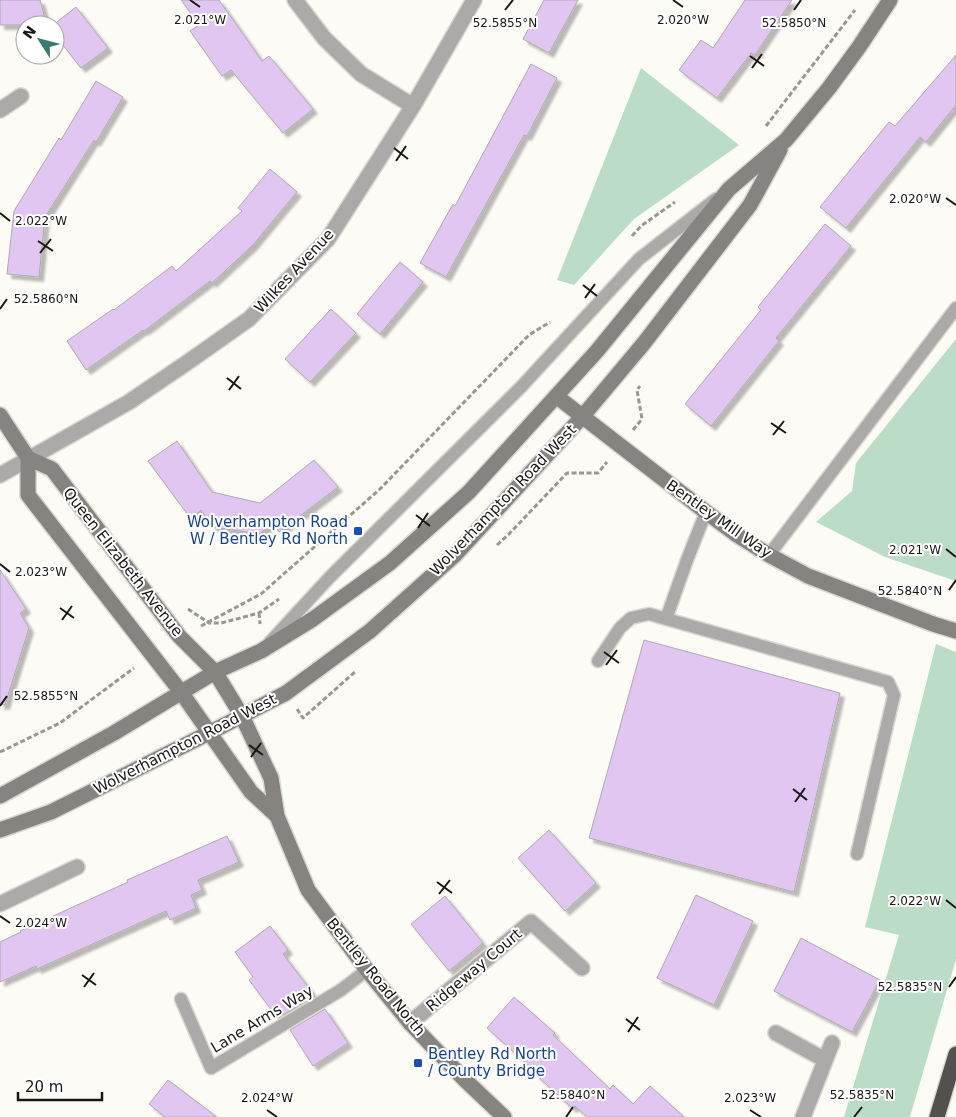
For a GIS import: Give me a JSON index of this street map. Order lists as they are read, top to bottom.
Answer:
{
  "streets": {
    "main road": [
      "Wolverhampton Road West",
      "Bentley Mill Way",
      "Queen Elizabeth Avenue",
      "Bentley Road North"
    ],
    "street": ["Wilkes Avenue", "Ridgeway Court"],
    "lane": ["Lane Arms Way"]
  },
  "crossings": [
    ["Wilkes Avenue", "Queen Elizabeth Avenue"],
    ["Wolverhampton Road West", "Bentley Mill Way"],
    ["Wolverhampton Road West", "Queen Elizabeth Avenue"],
    ["Wolverhampton Road West", "Bentley Road North"],
    ["Queen Elizabeth Avenue", "Bentley Road North"],
    ["Ridgeway Court", "Bentley Road North"],
    ["Bentley Road North", "Lane Arms Way"]
  ],
  "places": {
    "transit": ["Wolverhampton Road W / Bentley Rd North", "Bentley Rd North / County Bridge"]
  },
  "scale_bar": "20 m",
  "north": "top left",
  "coordinates": [
    "2.021°W",
    "2.020°W",
    "52.5855°N",
    "52.5850°N",
    "2.022°W",
    "52.5860°N",
    "2.023°W",
    "52.5840°N",
    "2.024°W",
    "52.5835°N"
  ]
}
